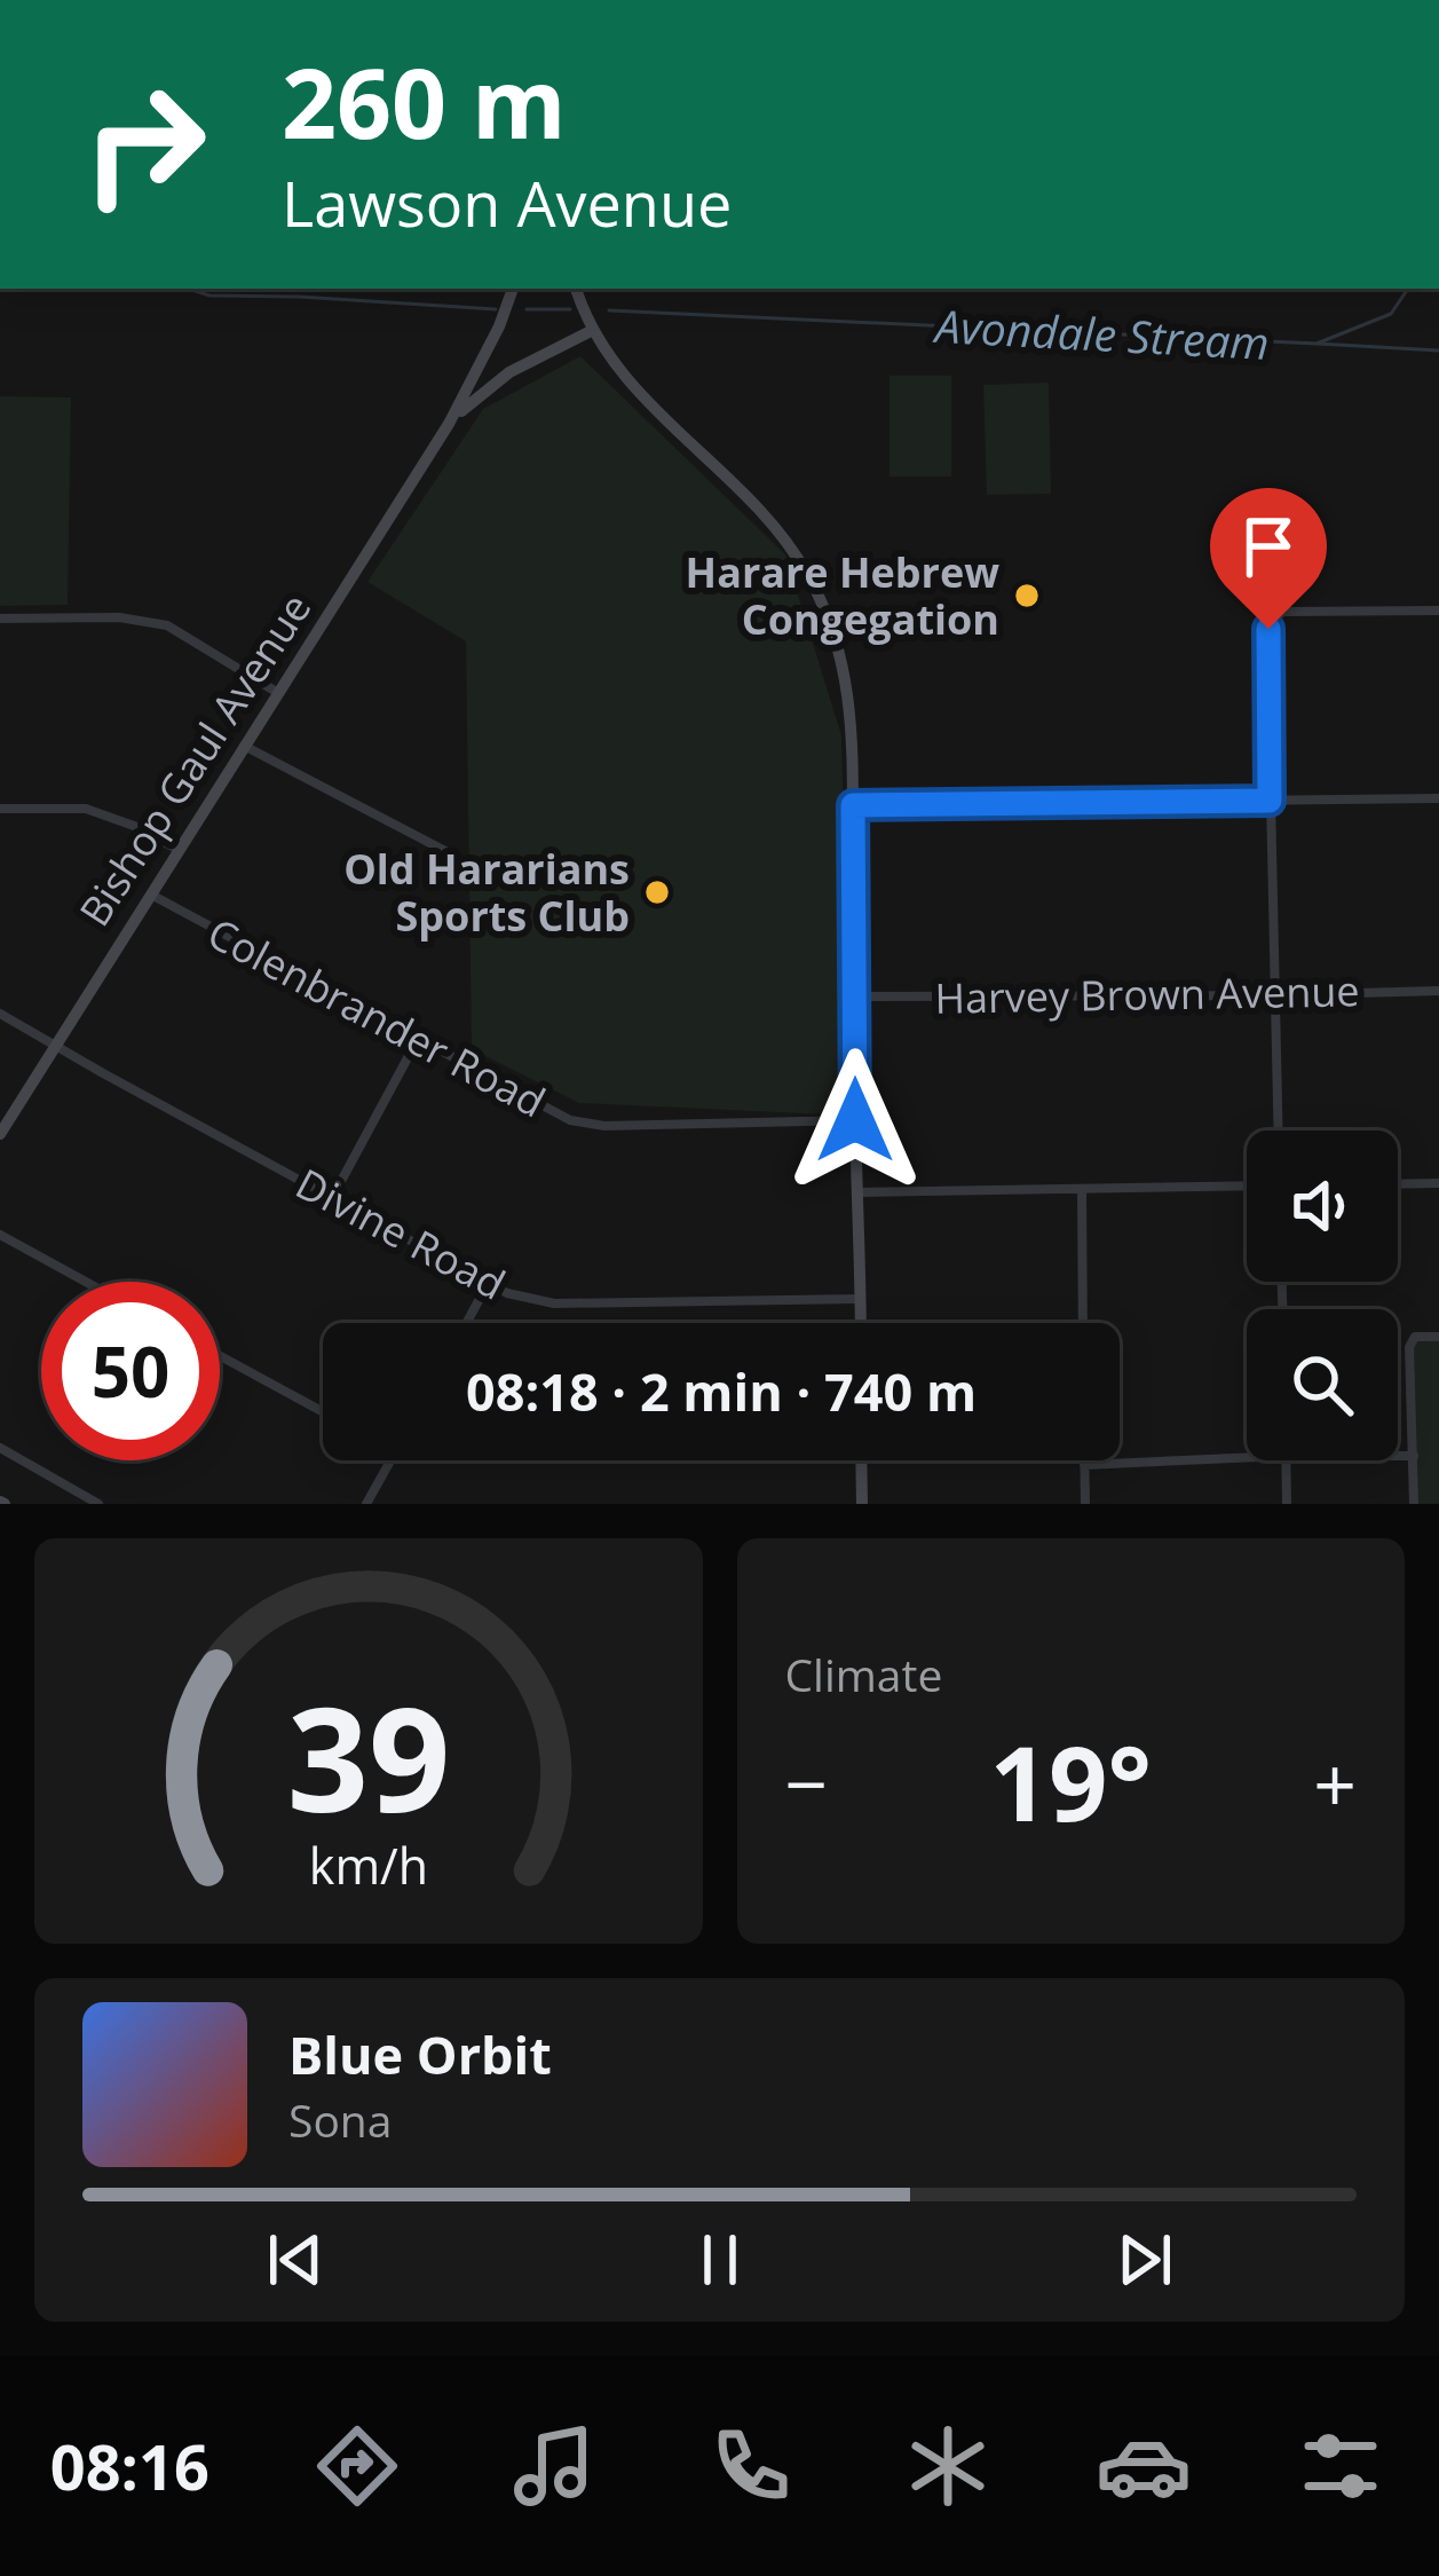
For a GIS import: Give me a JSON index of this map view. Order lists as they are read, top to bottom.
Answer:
{
  "streets": {
    "main road": ["Bishop Gaul Avenue"],
    "street": ["Harvey Brown Avenue", "Colenbrander Road", "Divine Road"]
  },
  "crossings": [
    ["Bishop Gaul Avenue", "Colenbrander Road"],
    ["Bishop Gaul Avenue", "Divine Road"]
  ],
  "water": ["Avondale Stream"],
  "places": ["Harare Hebrew Congegation", "Old Hararians Sports Club"],
  "page": {
    "turn": ["260 m", "Lawson Avenue"],
    "limit": "50",
    "trip": "08:18 · 2 min · 740 m",
    "tile": "Climate",
    "heat": ["−", "19°", "+"],
    "song": ["Blue Orbit", "Sona"],
    "tabs": "08:16",
    "gauge": ["39", "km/h"]
  }
}
